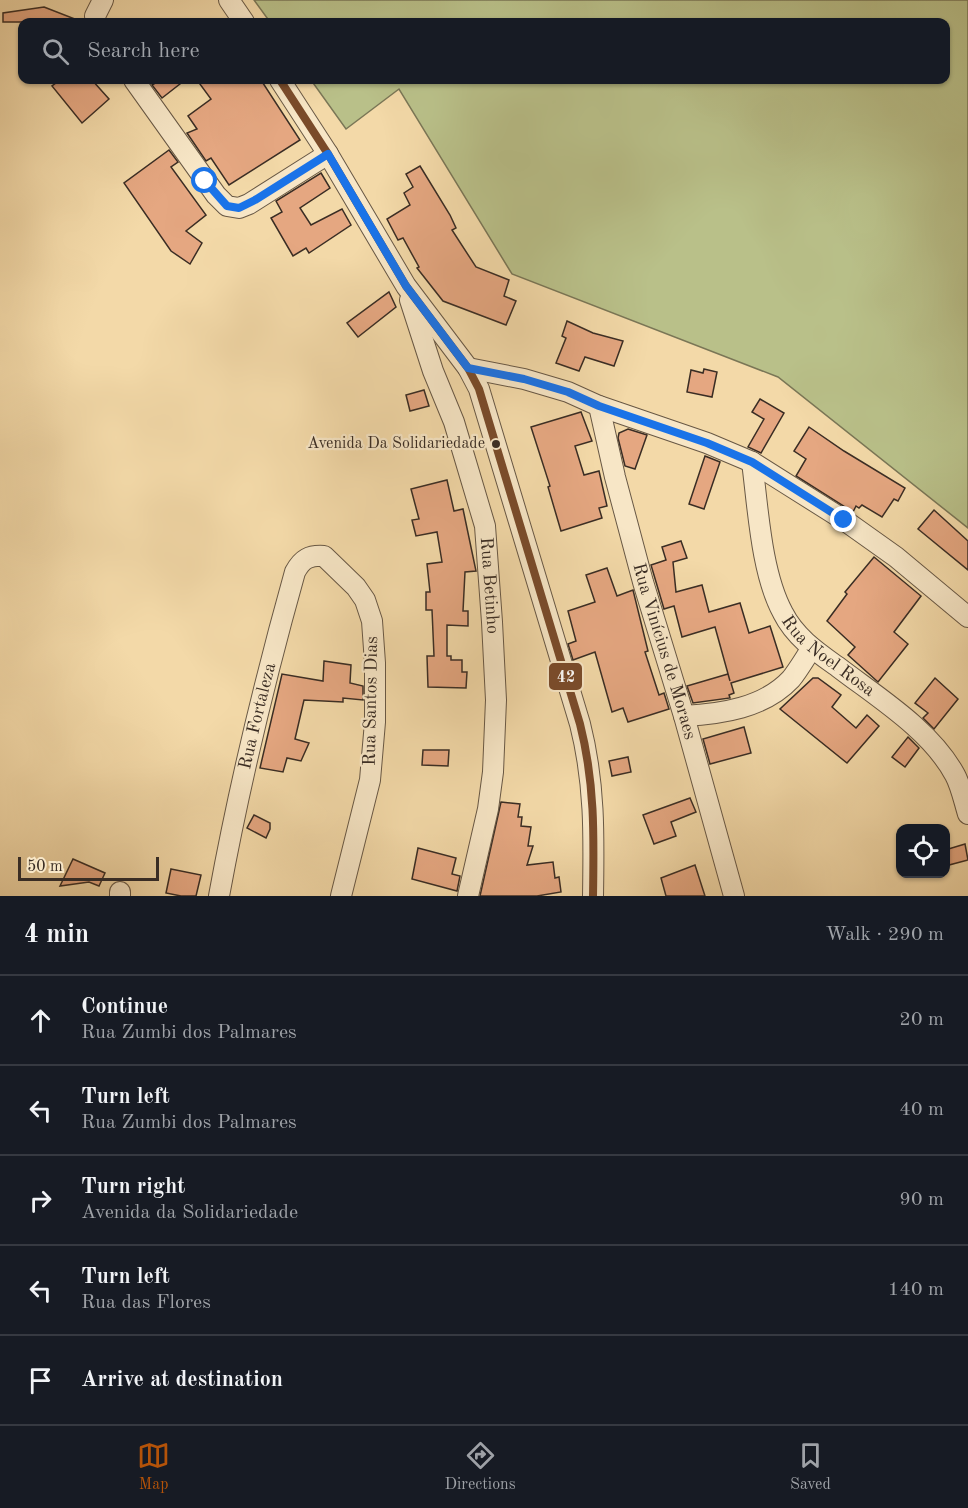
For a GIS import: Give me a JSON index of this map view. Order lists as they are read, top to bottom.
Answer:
{
  "streets": {
    "street": [
      "Rua Betinho",
      "Rua Vinícius de Moraes",
      "Rua Noel Rosa",
      "Rua Santos Dias",
      "Rua Fortaleza"
    ]
  },
  "crossings": [
    ["Rua Santos Dias", "Rua Fortaleza"]
  ],
  "places": ["Avenida Da Solidariedade"],
  "lines": ["transit line 42"],
  "scale_bar": "50 m",
  "page": {
    "search": "Search here",
    "scale": "50 m",
    "heading": ["4 min", "Walk · 290 m"],
    "list": [
      ["Continue", "Rua Zumbi dos Palmares", "20 m"],
      ["Turn left", "Rua Zumbi dos Palmares", "40 m"],
      ["Turn right", "Avenida da Solidariedade", "90 m"],
      ["Turn left", "Rua das Flores", "140 m"],
      "Arrive at destination"
    ],
    "nav": ["Map", "Directions", "Saved"]
  }
}
